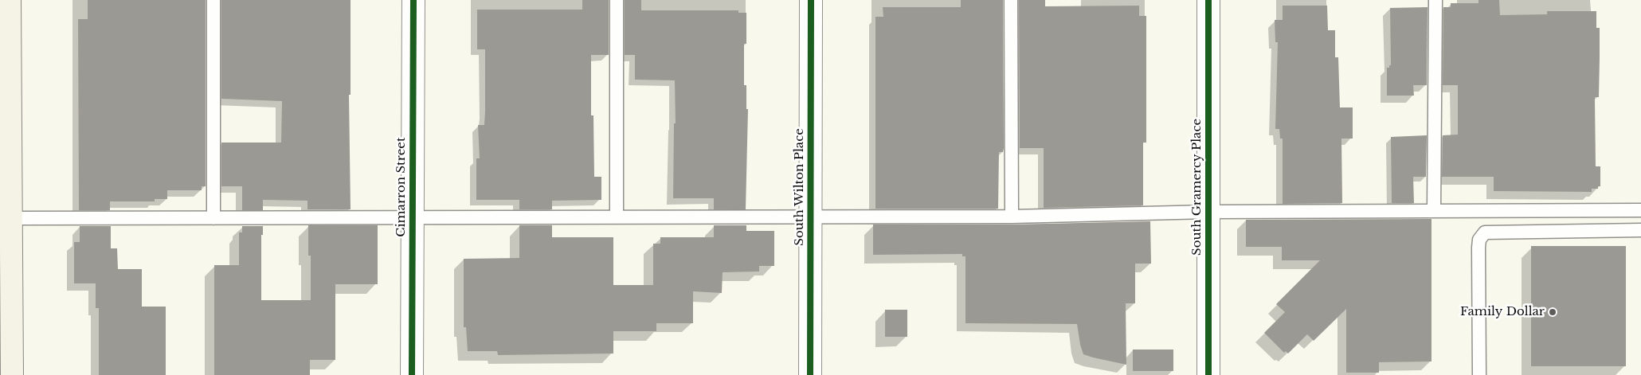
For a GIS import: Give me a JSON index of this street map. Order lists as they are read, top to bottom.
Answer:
{
  "streets": {
    "street": ["Cimarron Street", "South Wilton Place", "South Gramercy Place"]
  },
  "places": ["Family Dollar"]
}
